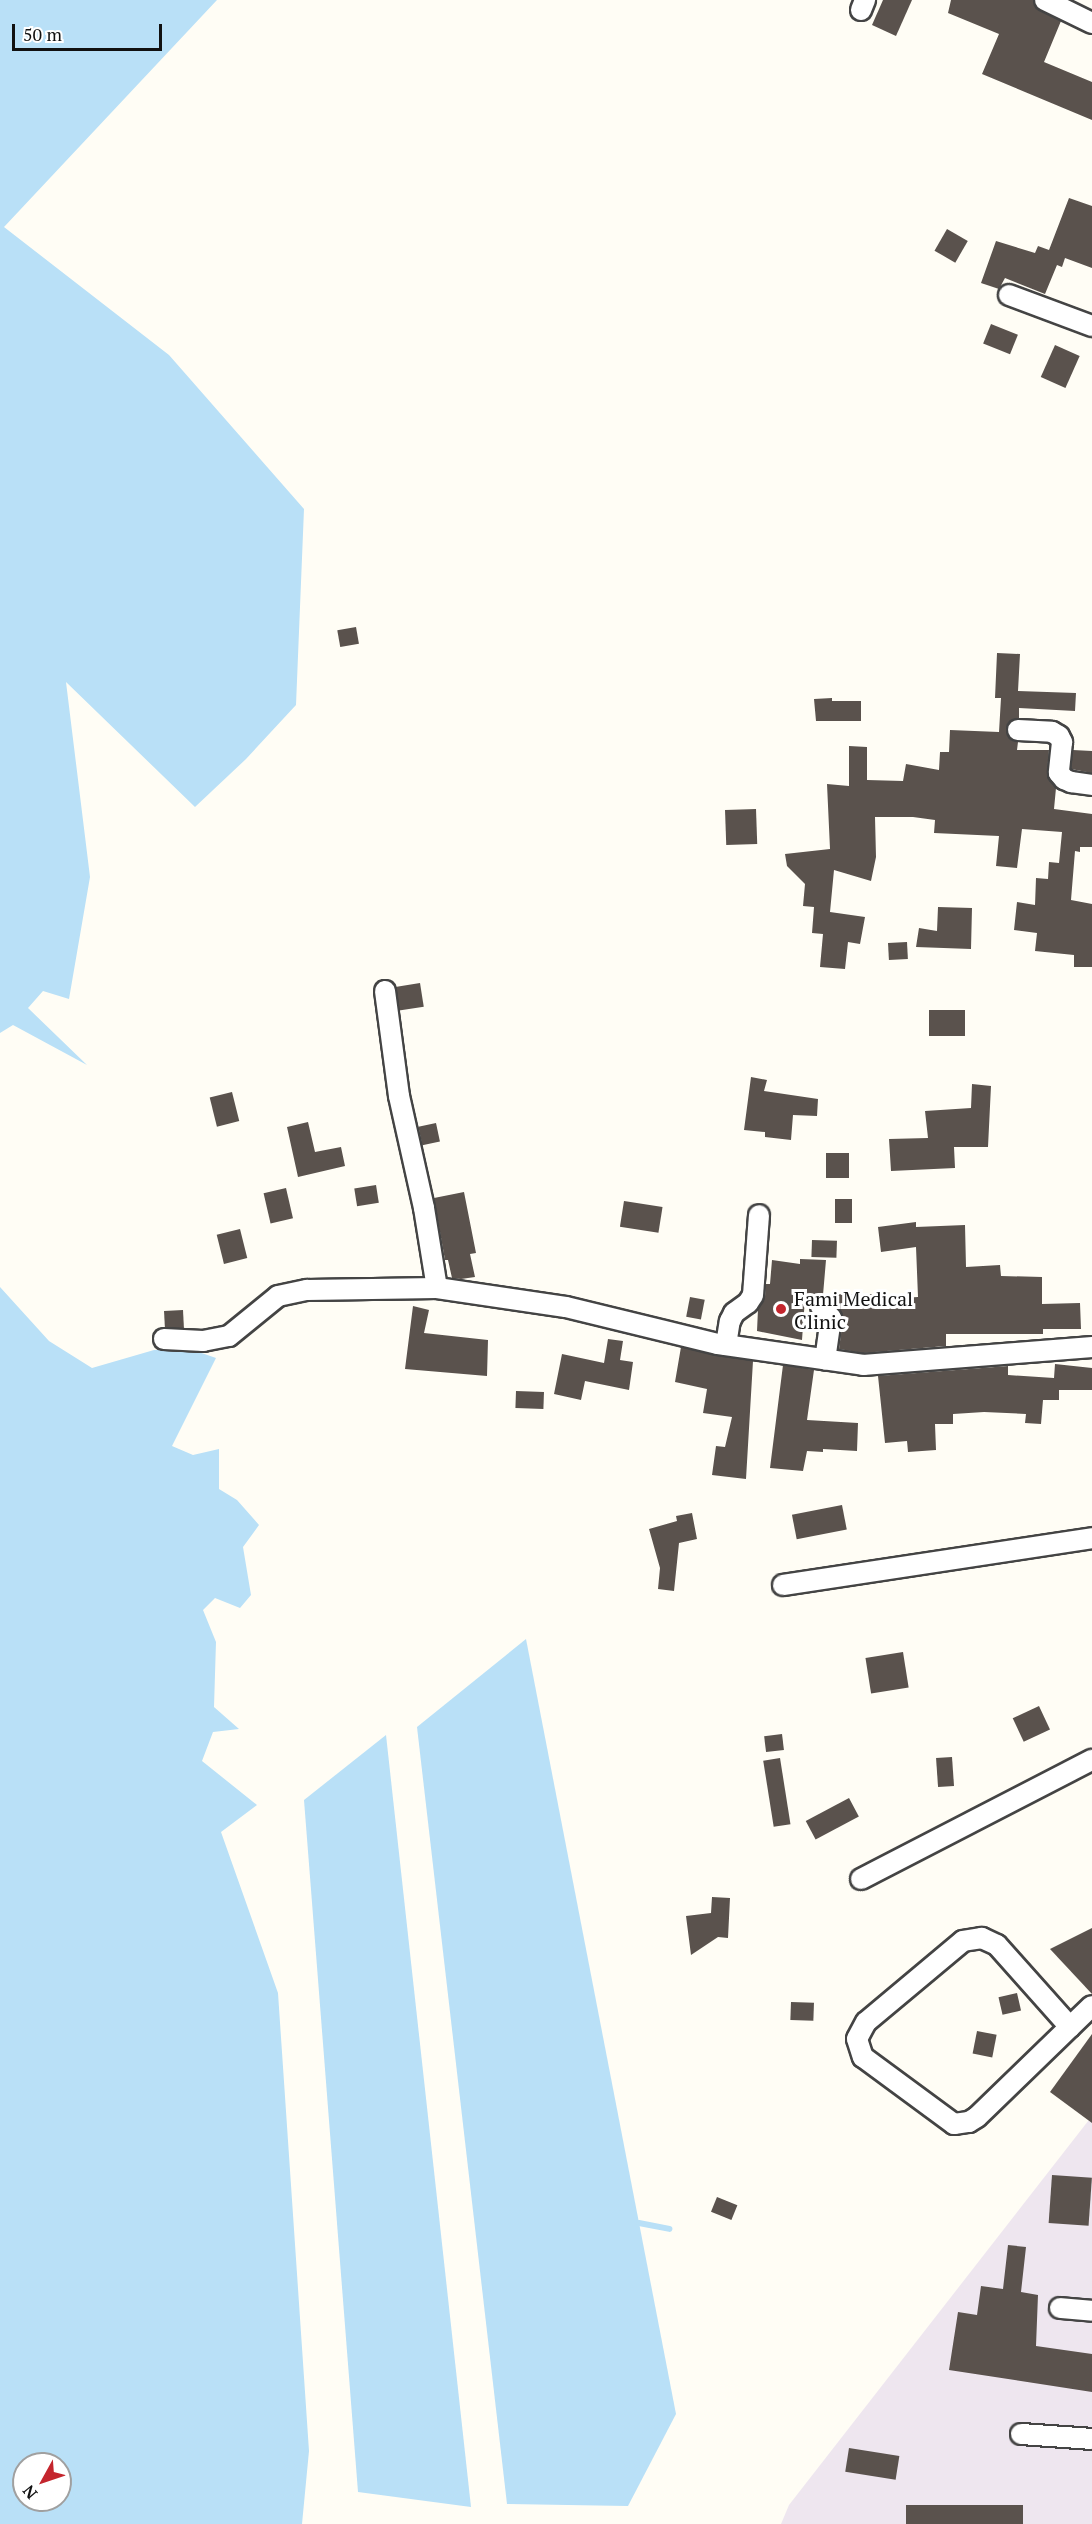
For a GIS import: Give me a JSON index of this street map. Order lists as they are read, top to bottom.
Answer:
{
  "places": ["Fami Medical Clinic"],
  "scale_bar": "50 m",
  "north": "bottom left"
}
